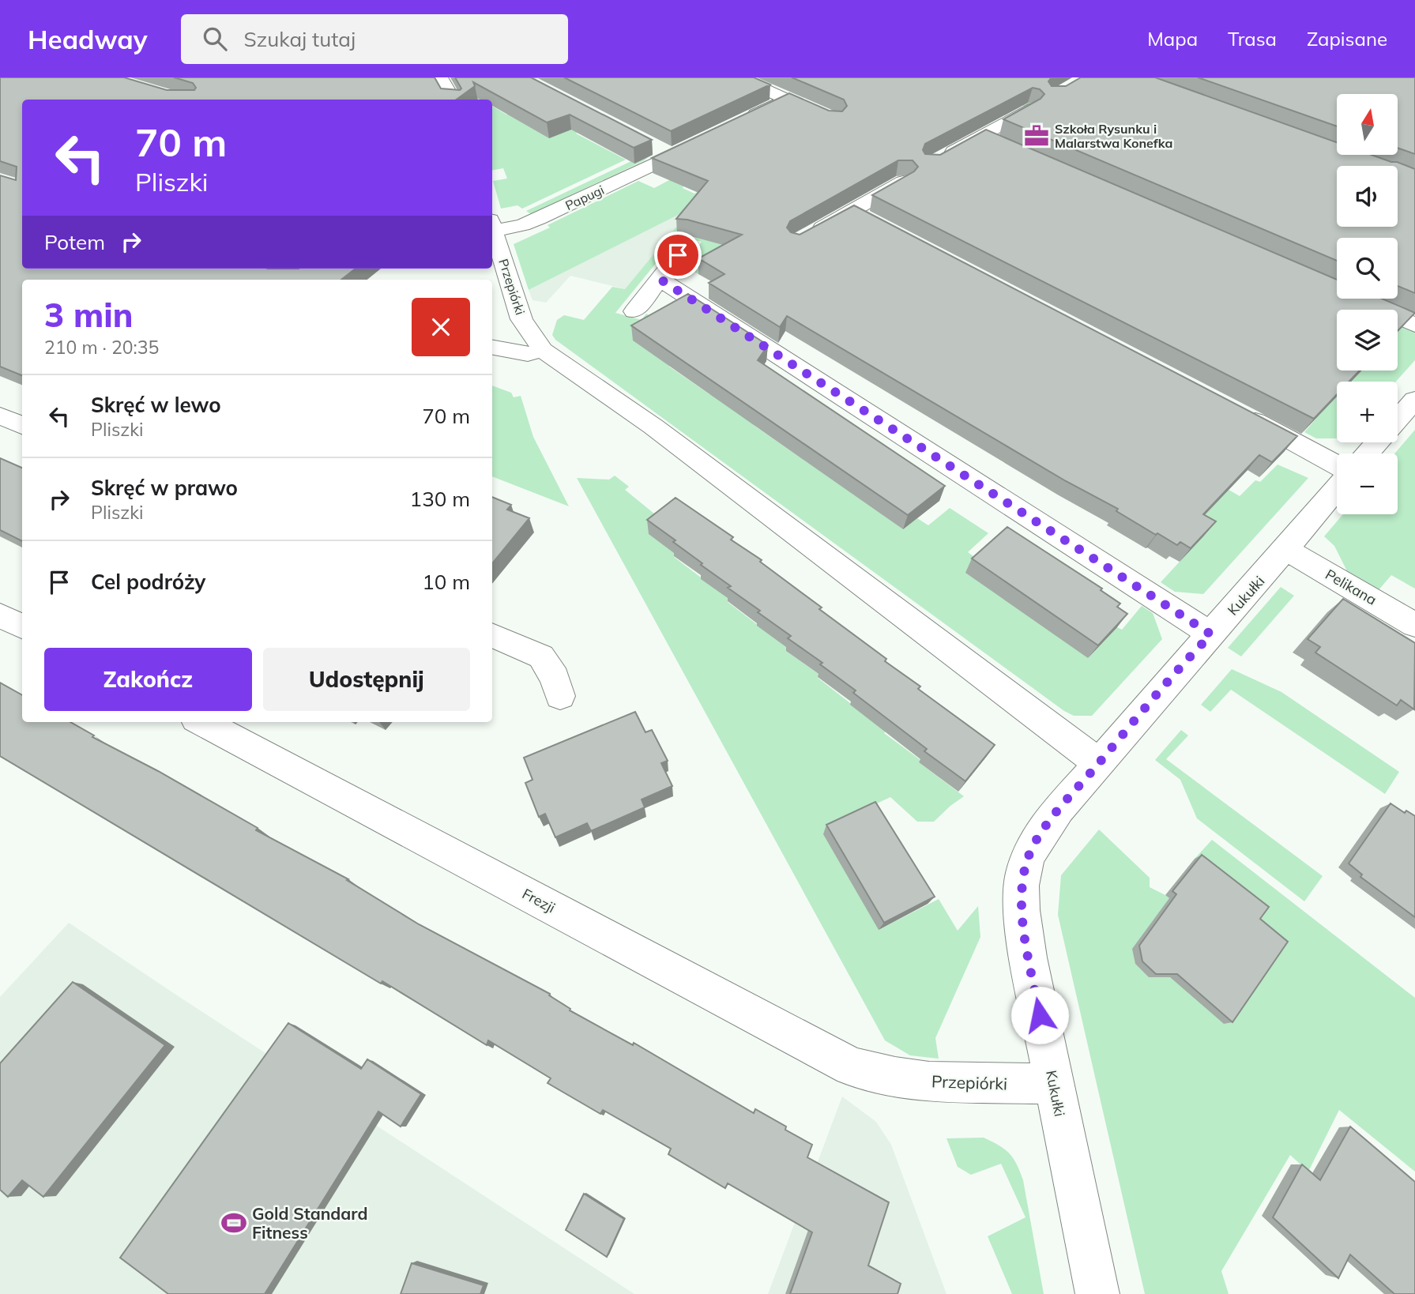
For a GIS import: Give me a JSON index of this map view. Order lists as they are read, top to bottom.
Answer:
{
  "streets": {
    "street": [
      "Papugi",
      "Przepiórki",
      "Pelikana",
      "Kukułki",
      "Frezji"
    ]
  },
  "crossings": [
    ["Przepiórki", "Kukułki"],
    ["Przepiórki", "Frezji"],
    ["Pelikana", "Kukułki"]
  ],
  "places": {
    "office": ["Szkoła Rysunku i Malarstwa Konefka"],
    "sports": ["Gold Standard Fitness"]
  },
  "north": "top",
  "page": {
    "header": "Headway",
    "search": "Szukaj tutaj",
    "nav": ["Mapa", "Trasa", "Zapisane"],
    "map_buttons": ["+", "−"],
    "turn": ["70 m", "Pliszki"],
    "then": "Potem",
    "heading": ["3 min", "210 m · 20:35"],
    "list": [
      {
        "name": "Skręć w lewo",
        "note": "Pliszki",
        "value": "70 m"
      },
      {
        "name": "Skręć w prawo",
        "note": "Pliszki",
        "value": "130 m"
      },
      {
        "name": "Cel podróży",
        "value": "10 m"
      }
    ],
    "buttons": ["Zakończ", "Udostępnij"]
  }
}
